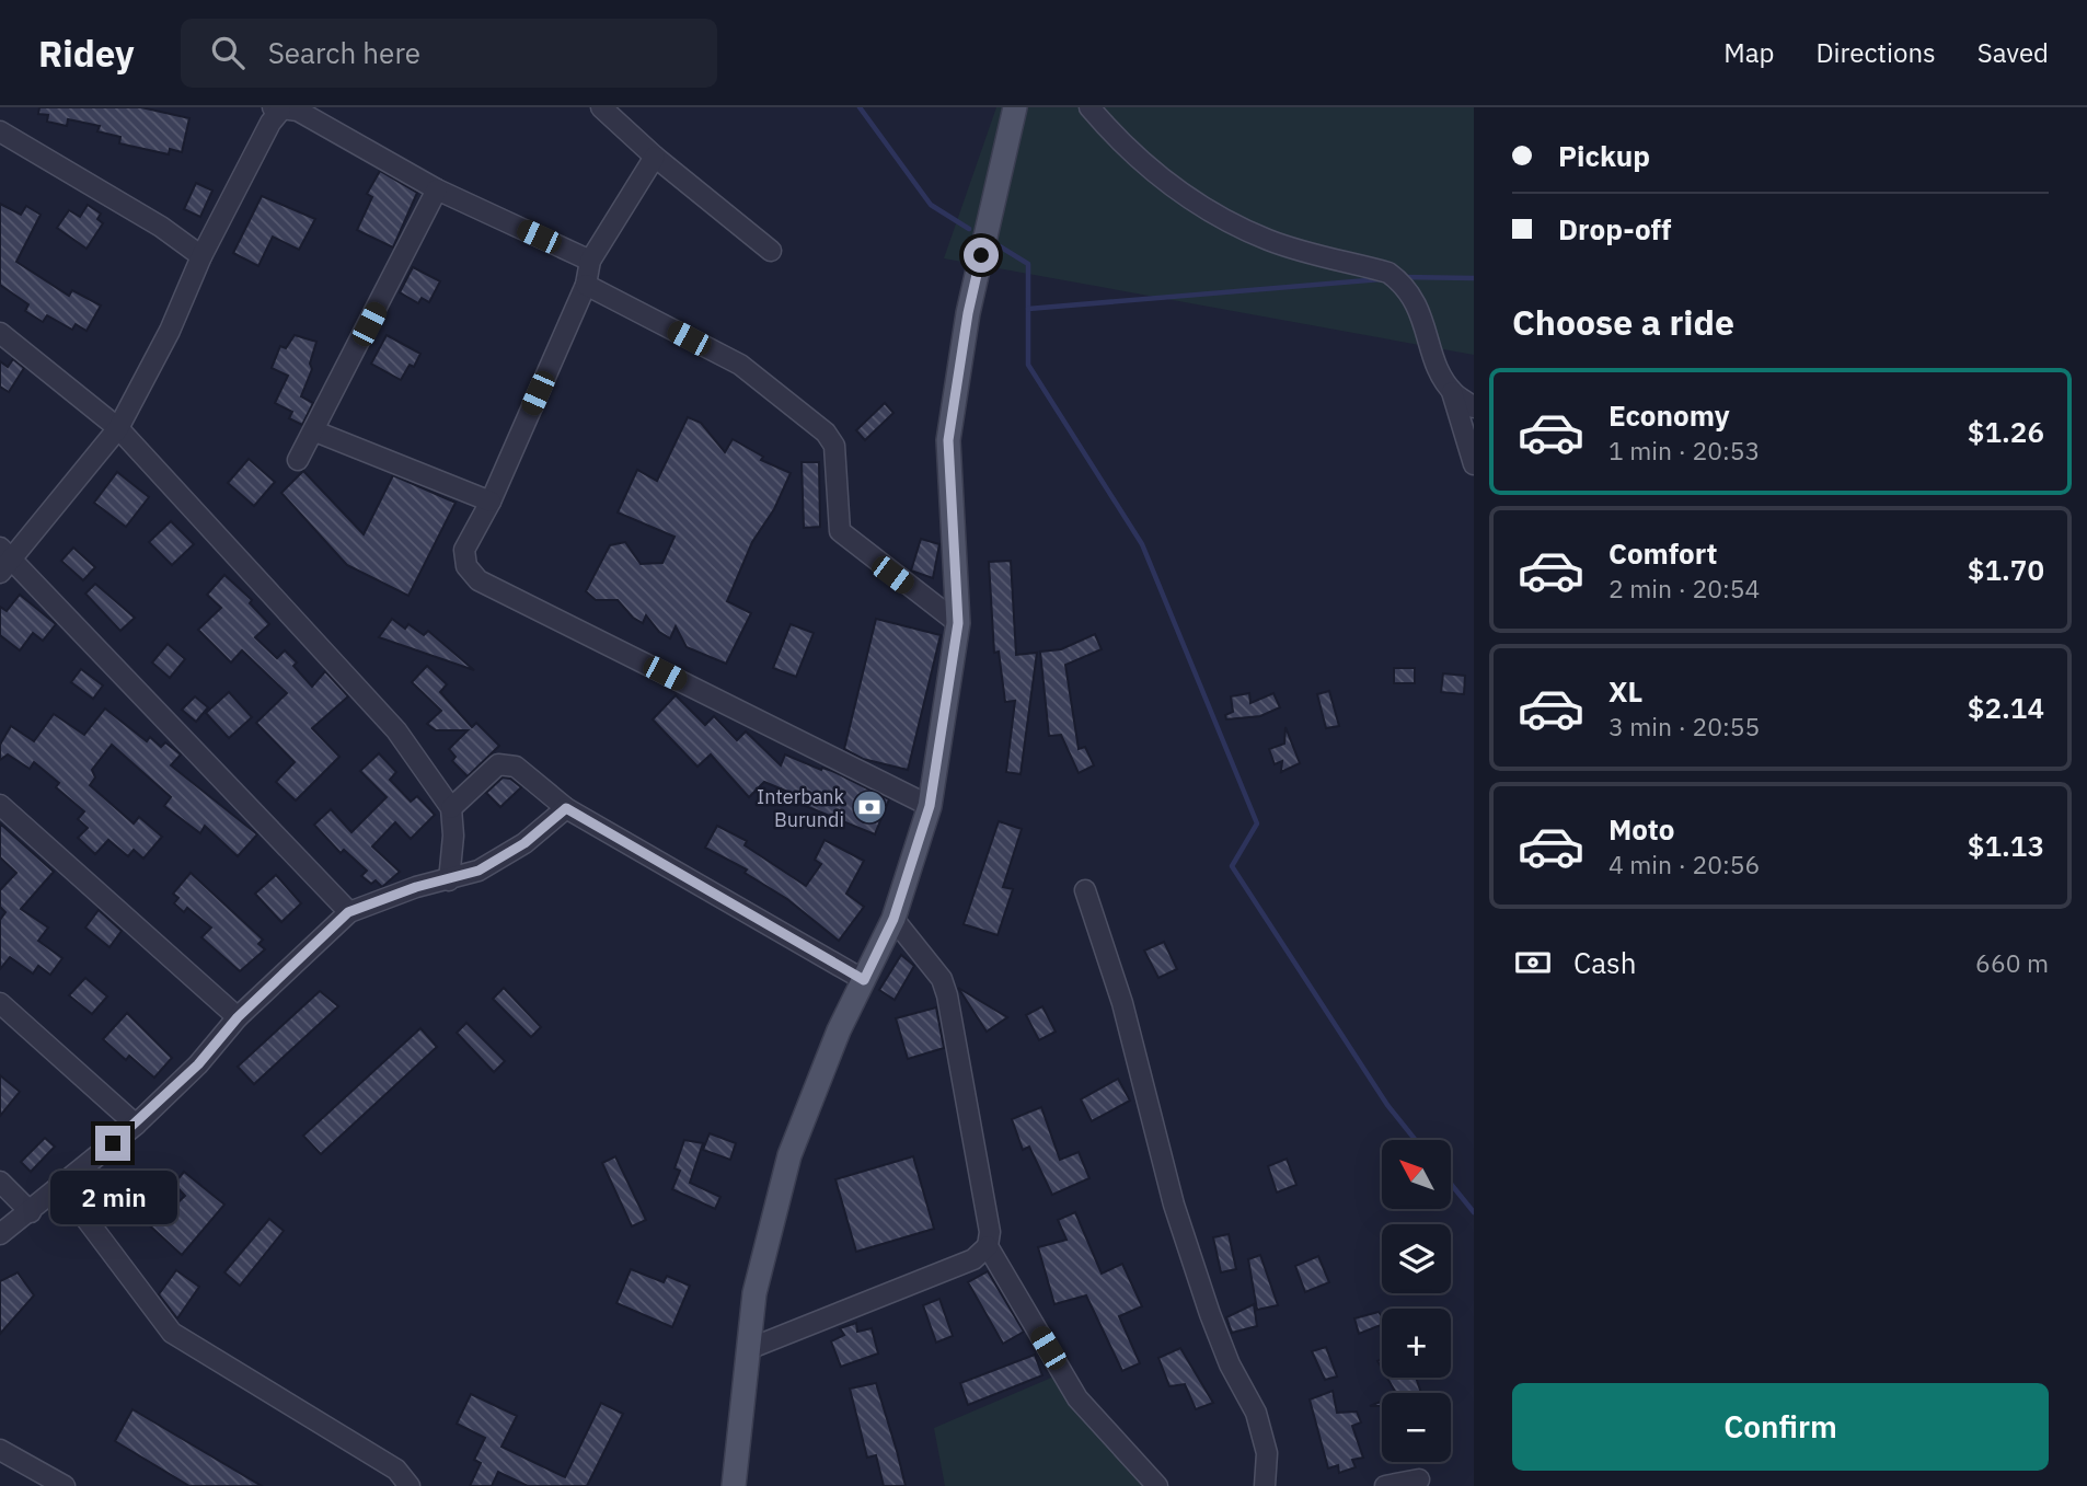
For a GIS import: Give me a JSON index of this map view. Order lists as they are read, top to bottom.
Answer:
{
  "places": {
    "bank": ["Interbank Burundi"]
  },
  "north": "top left",
  "page": {
    "header": "Ridey",
    "search": "Search here",
    "nav": ["Map", "Directions", "Saved"],
    "banner": ["Pickup", "Drop-off"],
    "heading": "Choose a ride",
    "list": [
      {
        "name": "Economy",
        "note": "1 min · 20:53",
        "value": "$1.26"
      },
      {
        "name": "Comfort",
        "note": "2 min · 20:54",
        "value": "$1.70"
      },
      {
        "name": "XL",
        "note": "3 min · 20:55",
        "value": "$2.14"
      },
      {
        "name": "Moto",
        "note": "4 min · 20:56",
        "value": "$1.13"
      }
    ],
    "pay": ["Cash", "660 m"],
    "map_buttons": ["+", "−"],
    "bubble": "2 min",
    "buttons": "Confirm"
  }
}
